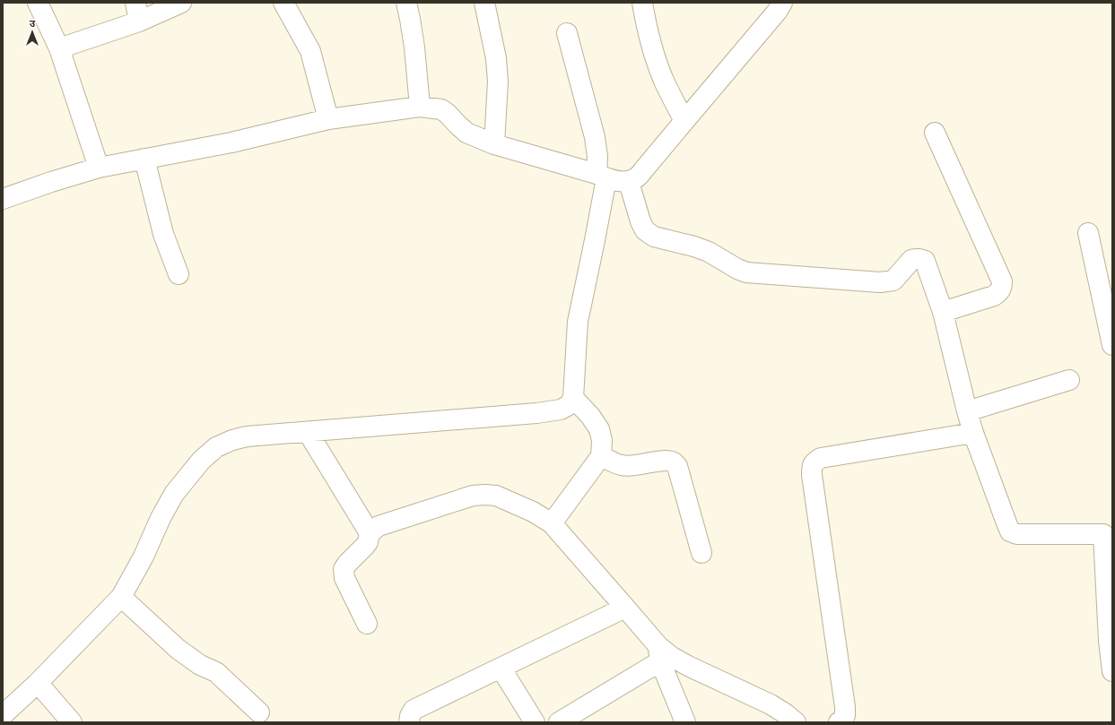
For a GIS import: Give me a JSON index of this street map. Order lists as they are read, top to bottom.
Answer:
{
  "north": "top"
}
